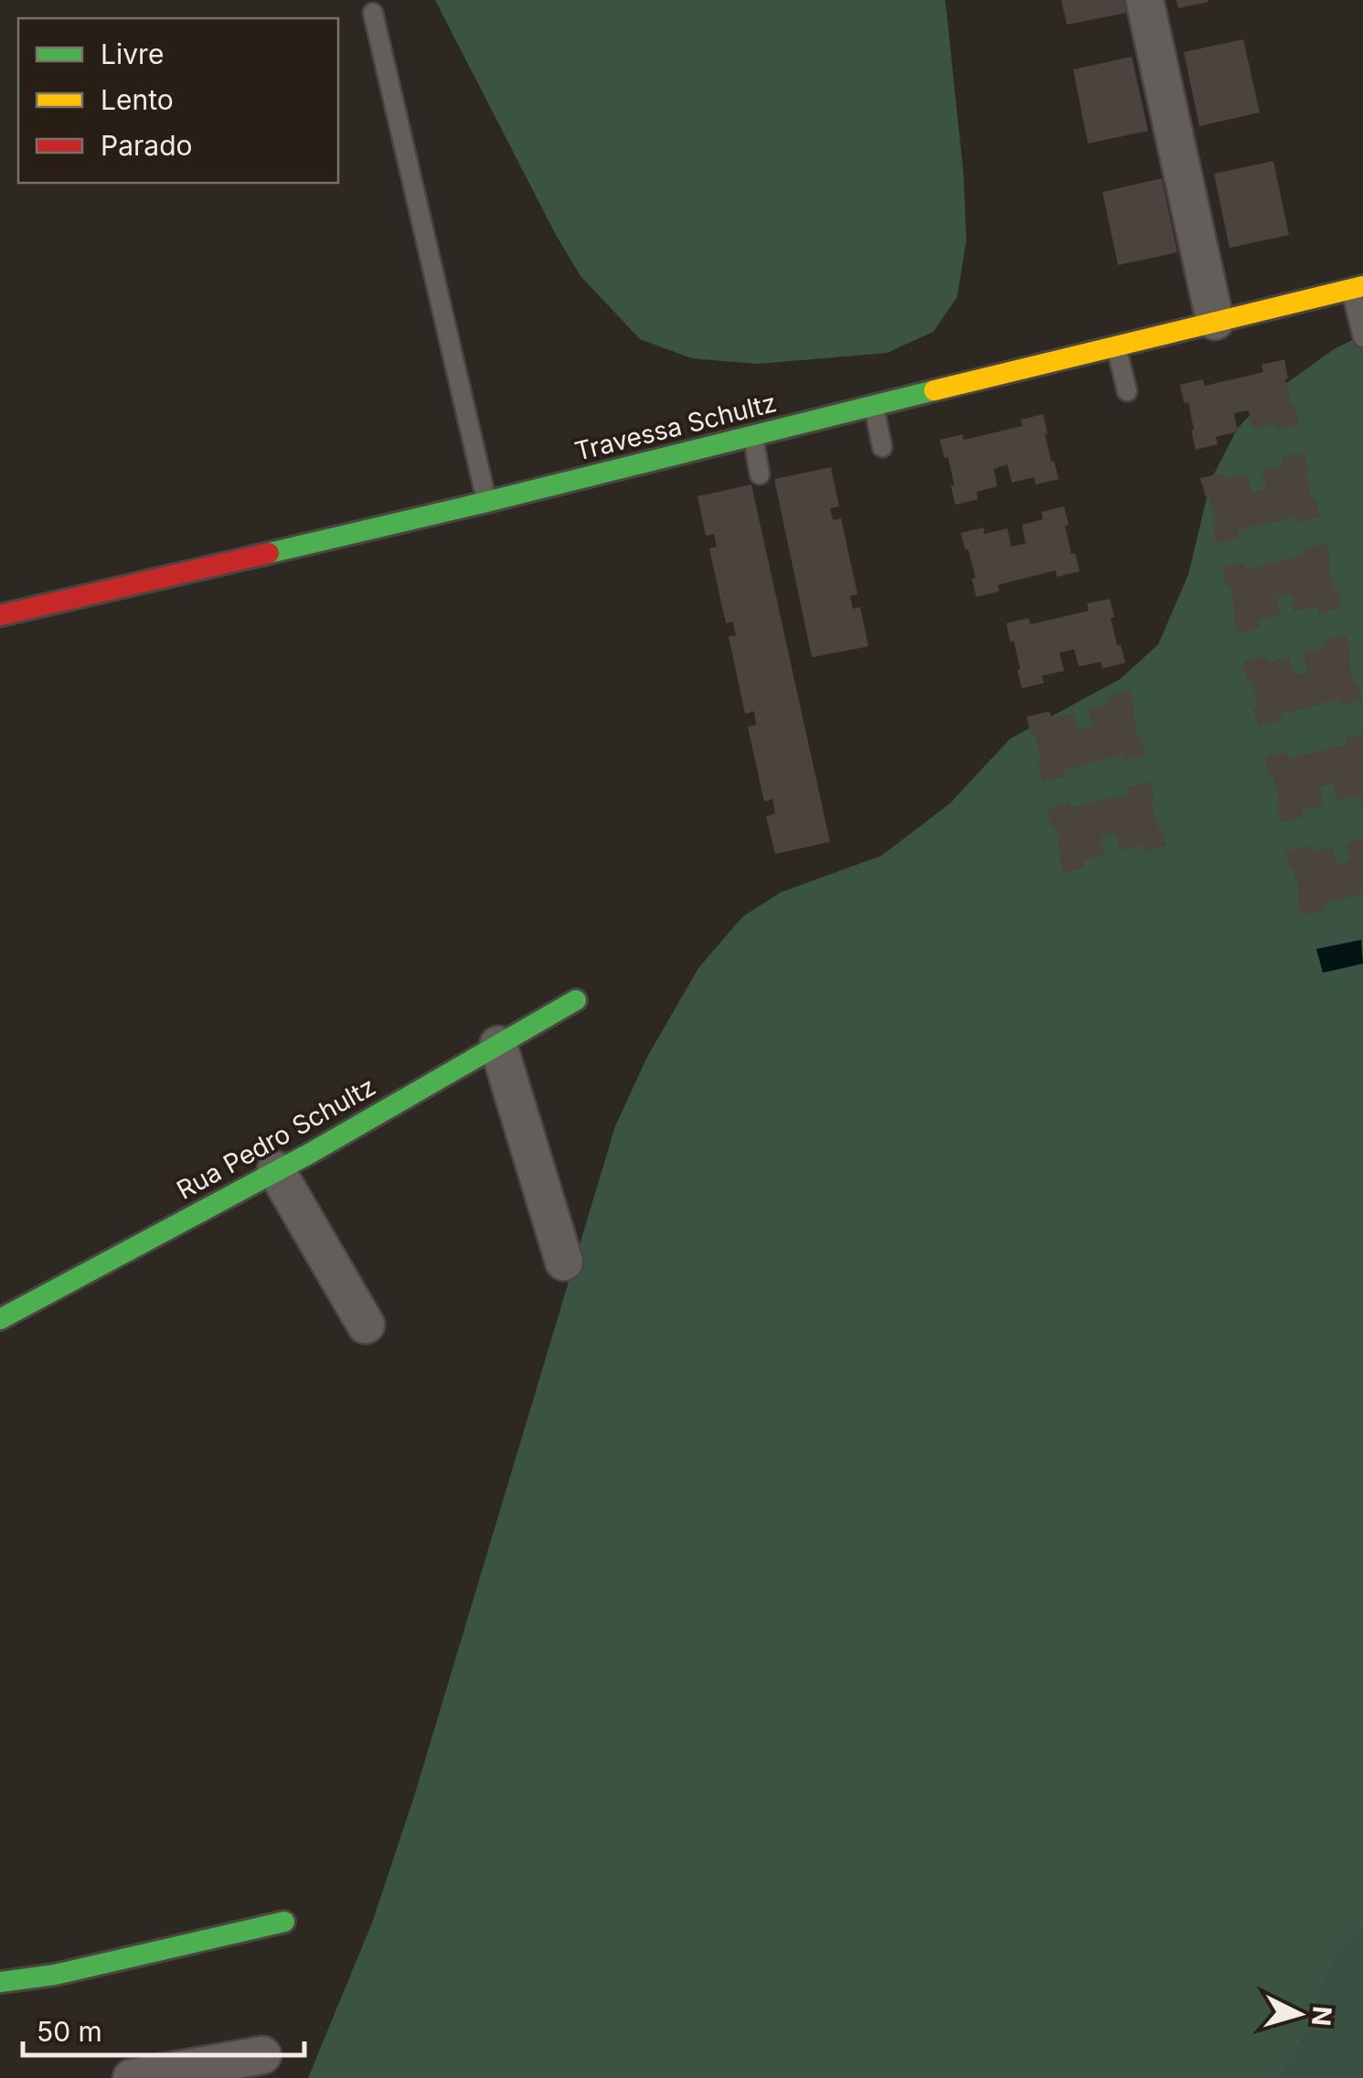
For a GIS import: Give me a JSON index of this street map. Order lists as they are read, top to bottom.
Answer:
{
  "streets": {
    "street": ["Travessa Schultz", "Rua Pedro Schultz"]
  },
  "legend": ["Livre", "Lento", "Parado"],
  "scale_bar": "50 m",
  "north": "right"
}
